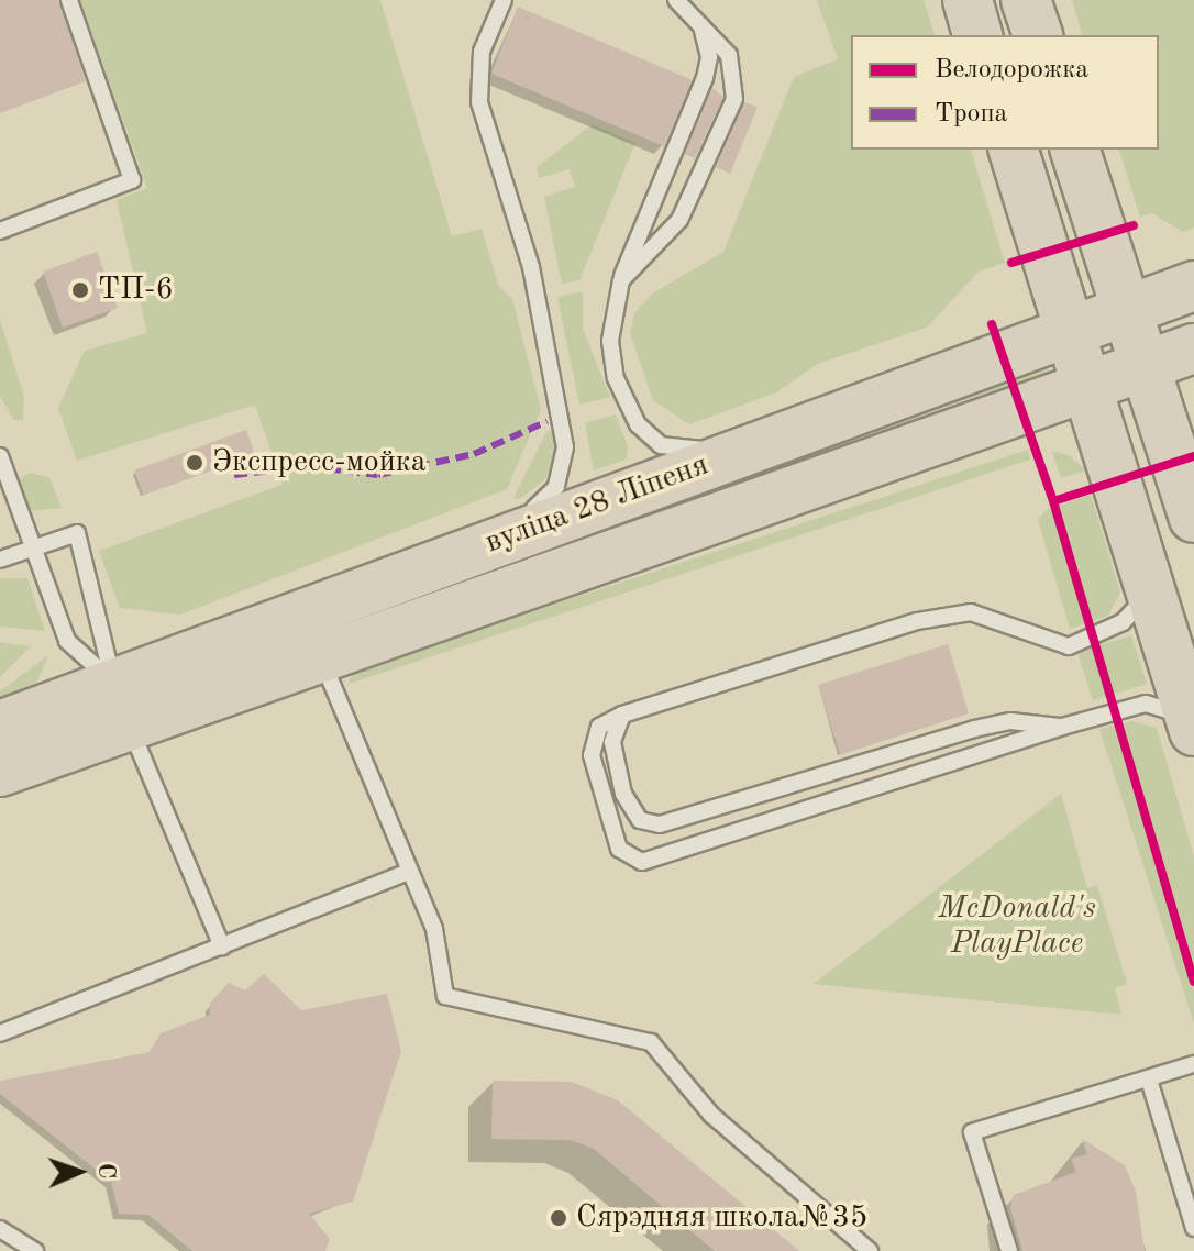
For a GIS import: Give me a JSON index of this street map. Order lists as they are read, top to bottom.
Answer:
{
  "streets": {
    "main road": ["вуліца 28 Ліпеня"]
  },
  "parks": ["McDonald's PlayPlace"],
  "places": ["ТП-6", "Экспресс-мойка", "Сярэдняя школа№35"],
  "legend": ["Велодорожка", "Тропа"],
  "north": "right"
}
